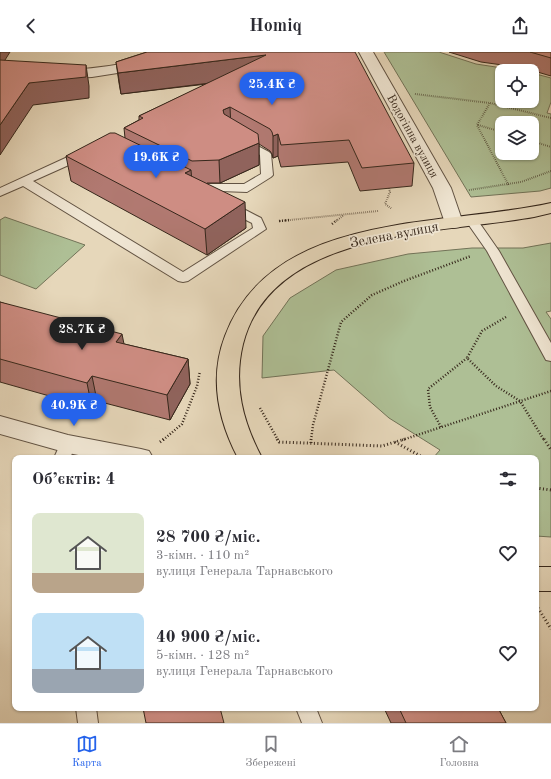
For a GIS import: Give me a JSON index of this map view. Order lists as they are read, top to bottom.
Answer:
{
  "streets": {
    "main road": ["Зелена вулиця"],
    "street": ["Водогінна вулиця"]
  },
  "crossings": [
    ["Водогінна вулиця", "Зелена вулиця"]
  ],
  "page": {
    "header": "Homiq",
    "price": [
      "25.4K ₴",
      "19.6K ₴",
      "28.7K ₴",
      "40.9K ₴"
    ],
    "heading": "Об’єктів: 4",
    "list": [
      {
        "name": "28 700 ₴/міс.",
        "note": "3-кімн. · 110 m² · вулиця Генерала Тарнавського"
      },
      {
        "name": "40 900 ₴/міс.",
        "note": "5-кімн. · 128 m² · вулиця Генерала Тарнавського"
      }
    ],
    "tabs": ["Карта", "Збережені", "Головна"]
  }
}
